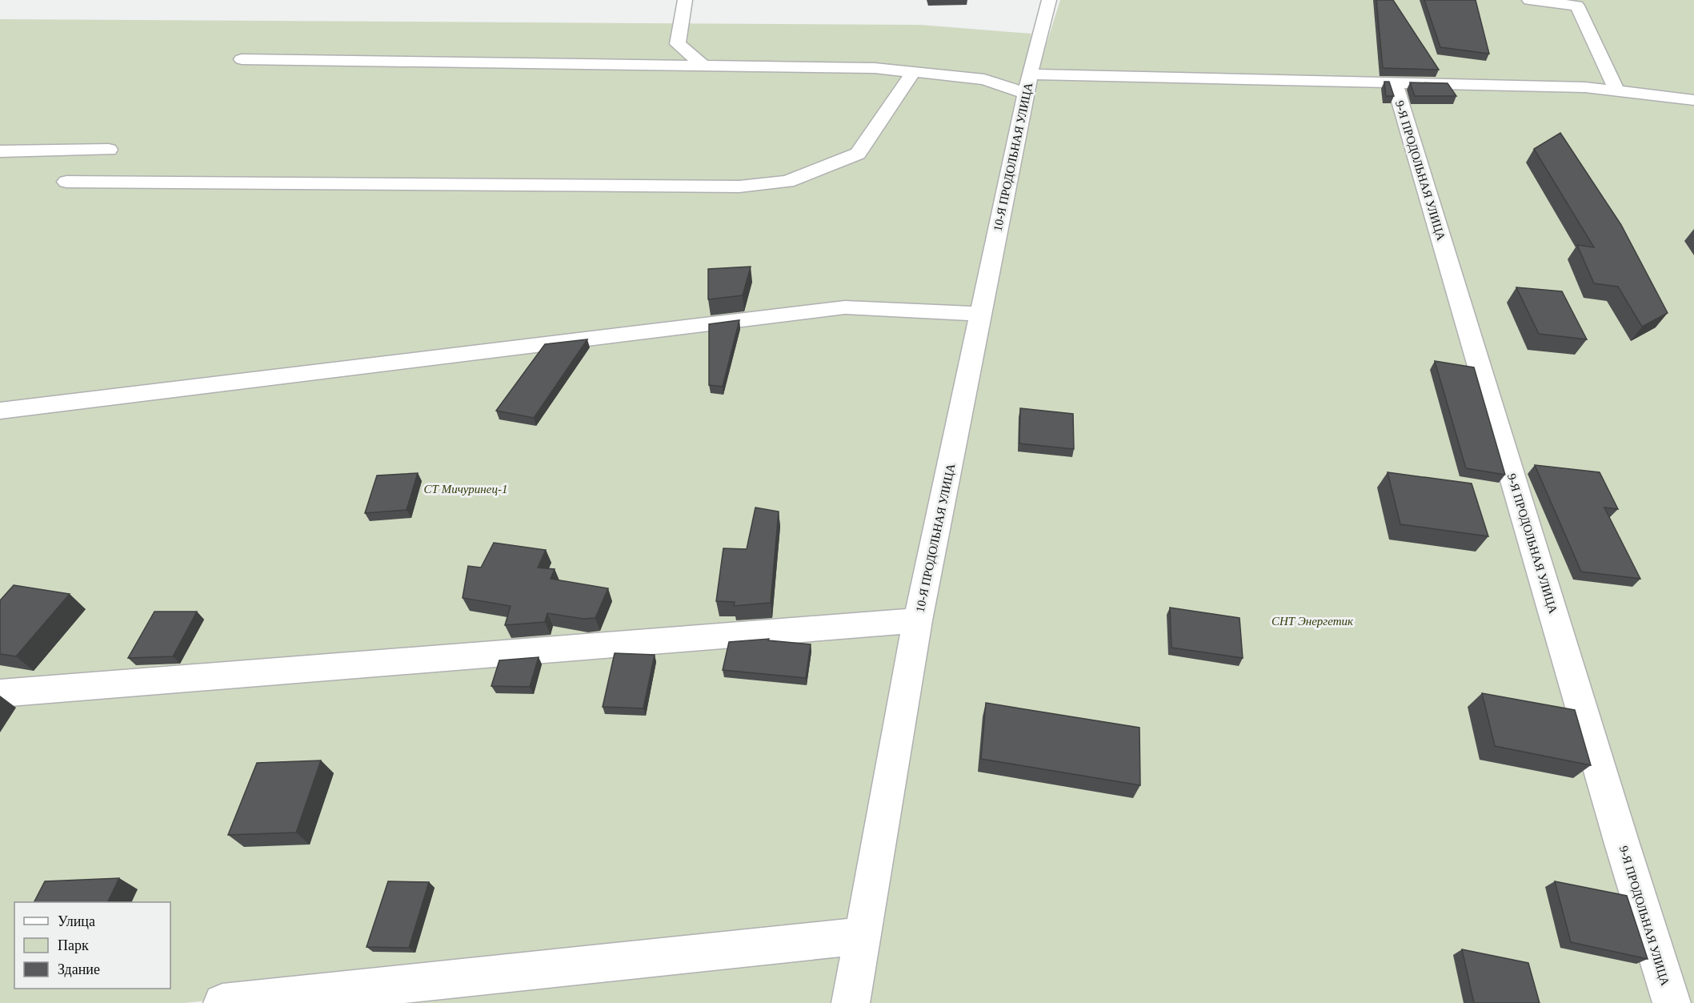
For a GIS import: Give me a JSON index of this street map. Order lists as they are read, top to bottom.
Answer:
{
  "streets": {
    "street": ["10-Я ПРОДОЛЬНАЯ УЛИЦА", "9-Я ПРОДОЛЬНАЯ УЛИЦА"]
  },
  "parks": ["СТ Мичуринец-1", "СНТ Энергетик"],
  "legend": ["Улица", "Парк", "Здание"]
}
